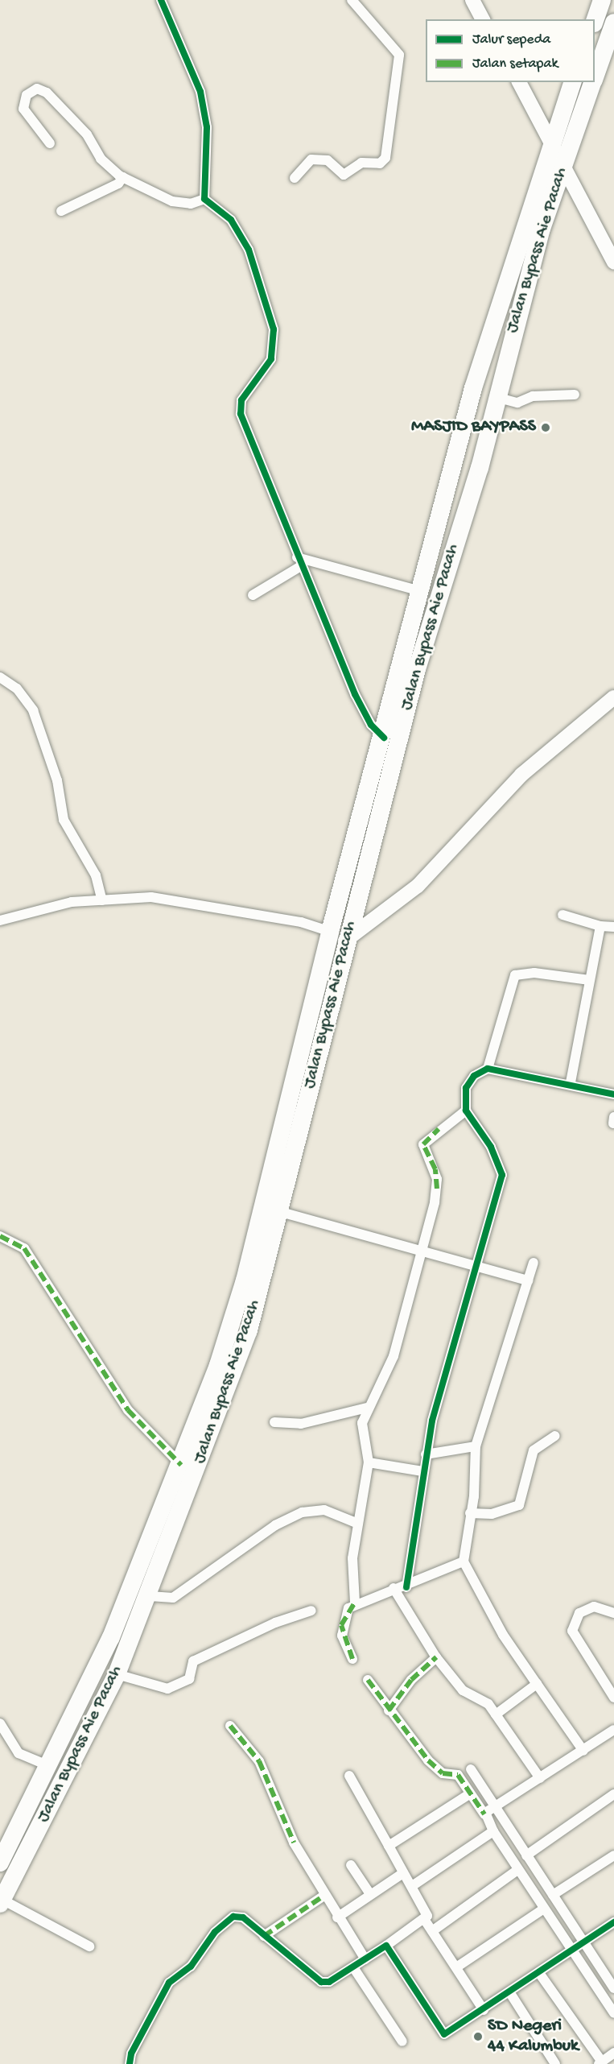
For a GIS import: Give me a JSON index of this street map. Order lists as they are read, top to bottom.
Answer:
{
  "streets": {
    "highway": ["Jalan Bypass Aie Pacah"]
  },
  "places": ["MASJID BAYPASS", "SD Negeri 44 Kalumbuk"],
  "legend": ["Jalur sepeda", "Jalan setapak"]
}
